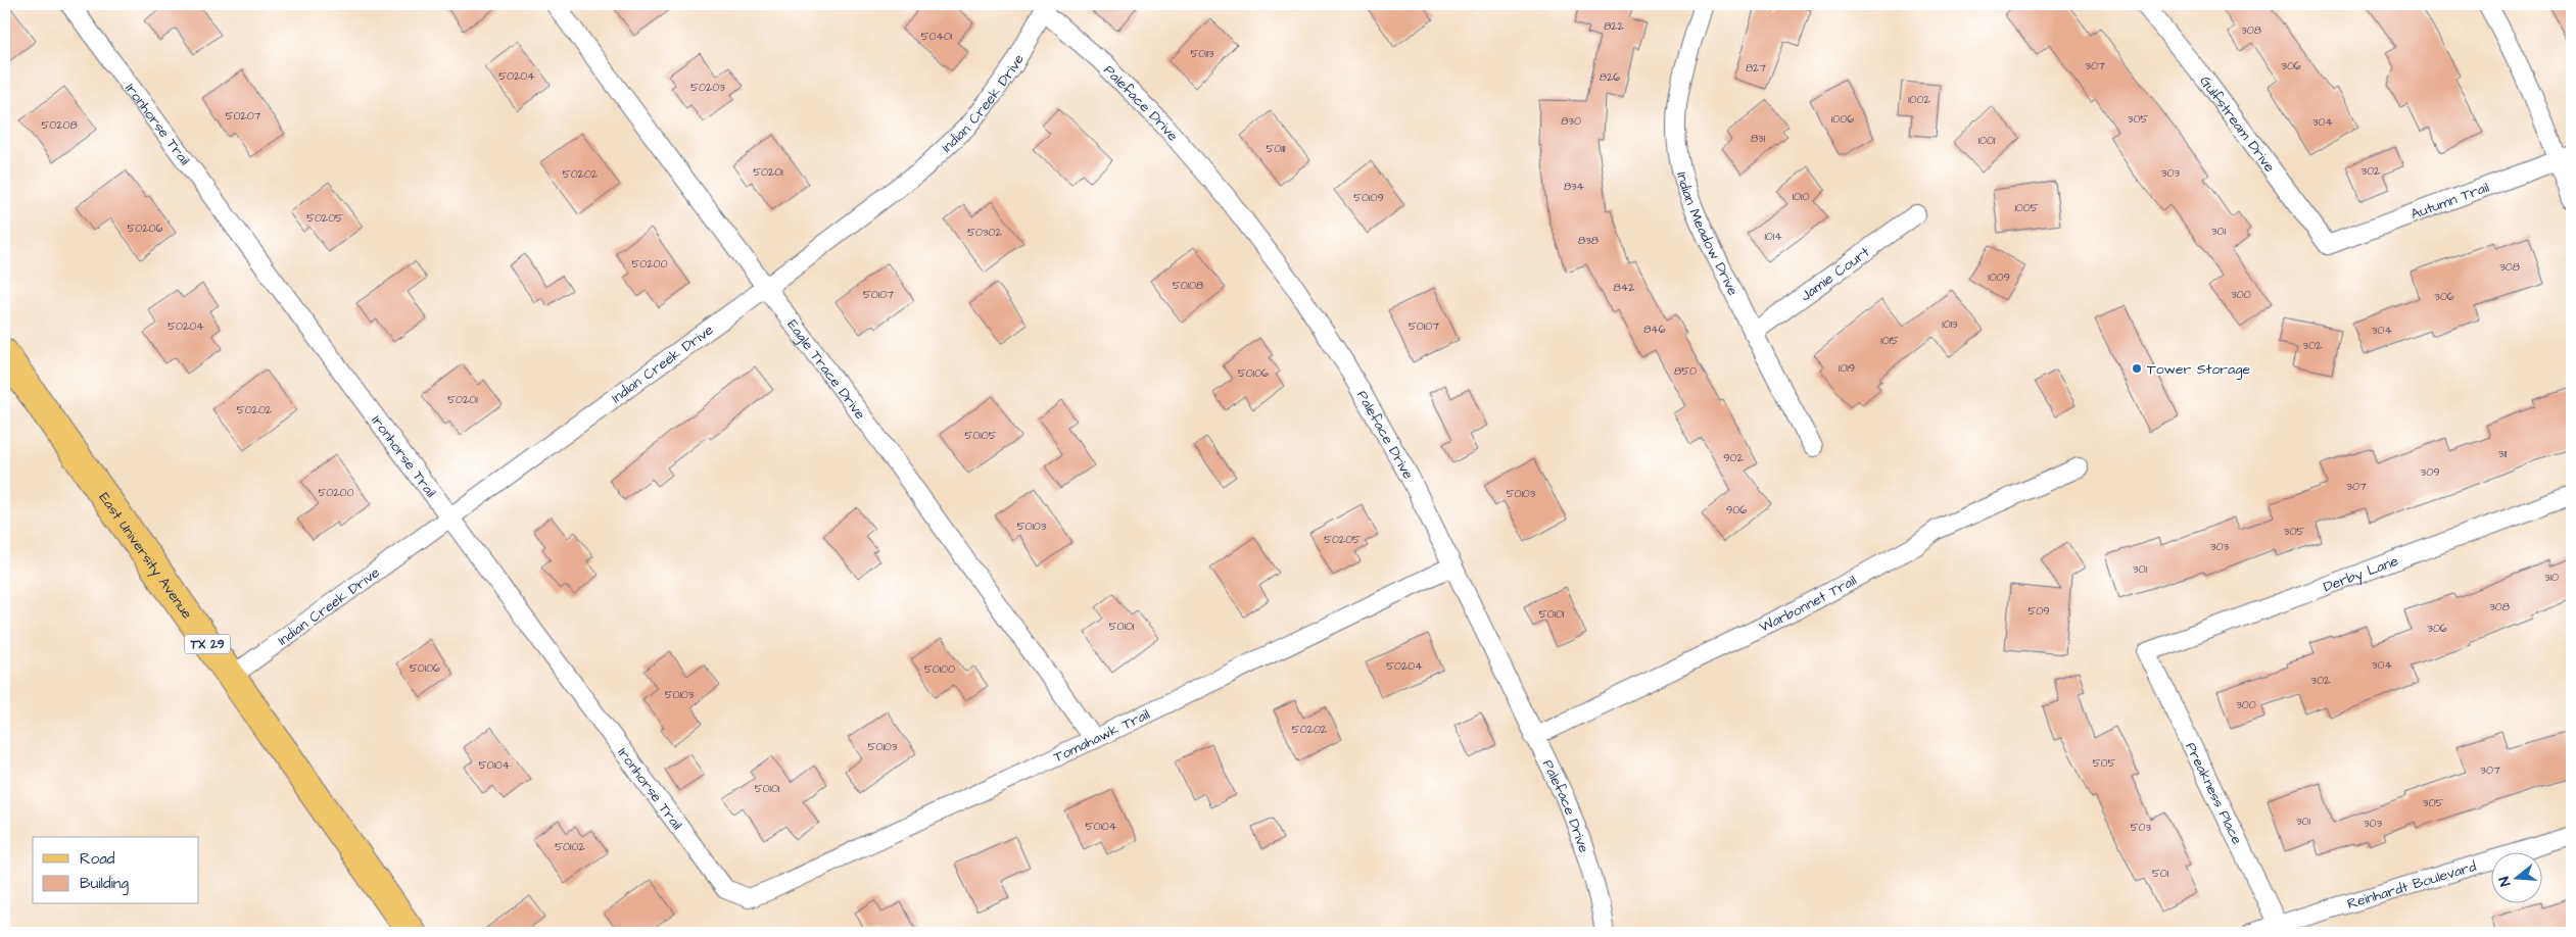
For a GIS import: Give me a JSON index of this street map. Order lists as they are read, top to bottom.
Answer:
{
  "streets": {
    "main road": ["East University Avenue", "TX 29"],
    "street": [
      "Indian Creek Drive",
      "Paleface Drive",
      "Gulfstream Drive",
      "Ironhorse Trail",
      "Autumn Trail",
      "Indian Meadow Drive",
      "Jamie Court",
      "Eagle Trace Drive",
      "Derby Lane",
      "Warbonnet Trail",
      "Tomahawk Trail",
      "Preakness Place",
      "Reinhardt Boulevard"
    ]
  },
  "crossings": [
    ["Indian Creek Drive", "Paleface Drive"],
    ["Indian Creek Drive", "Ironhorse Trail"],
    ["Indian Creek Drive", "Eagle Trace Drive"],
    ["Indian Creek Drive", "East University Avenue"],
    ["Paleface Drive", "Warbonnet Trail"],
    ["Paleface Drive", "Tomahawk Trail"],
    ["Gulfstream Drive", "Autumn Trail"],
    ["Ironhorse Trail", "Tomahawk Trail"],
    ["Indian Meadow Drive", "Jamie Court"],
    ["Eagle Trace Drive", "Tomahawk Trail"],
    ["Derby Lane", "Preakness Place"],
    ["Preakness Place", "Reinhardt Boulevard"]
  ],
  "places": ["Tower Storage"],
  "house_numbers": [
    "822",
    "308",
    "50401",
    "50113",
    "307",
    "306",
    "827",
    "50204",
    "826",
    "50203",
    "1002",
    "50207",
    "1006",
    "305",
    "830",
    "304",
    "50208",
    "831",
    "1001",
    "50111",
    "302",
    "50201",
    "303",
    "50202",
    "834",
    "1010",
    "50109",
    "1005",
    "50205",
    "50206",
    "301",
    "50302",
    "1014",
    "838",
    "50200",
    "308",
    "1009",
    "50108",
    "842",
    "50107",
    "300",
    "306",
    "1013",
    "50204",
    "50107",
    "846",
    "304",
    "1015",
    "302",
    "1019",
    "850",
    "50106",
    "50201",
    "50202",
    "50105",
    "311",
    "902",
    "309",
    "307",
    "50200",
    "50103",
    "906",
    "50103",
    "305",
    "50205",
    "303",
    "301",
    "310",
    "308",
    "509",
    "50101",
    "50101",
    "306",
    "304",
    "50204",
    "50106",
    "50100",
    "302",
    "50103",
    "300",
    "50202",
    "50103",
    "505",
    "50104",
    "307",
    "50101",
    "305",
    "301",
    "303",
    "50104",
    "503",
    "50102",
    "501"
  ],
  "legend": ["Road", "Building"],
  "north": "left"
}
